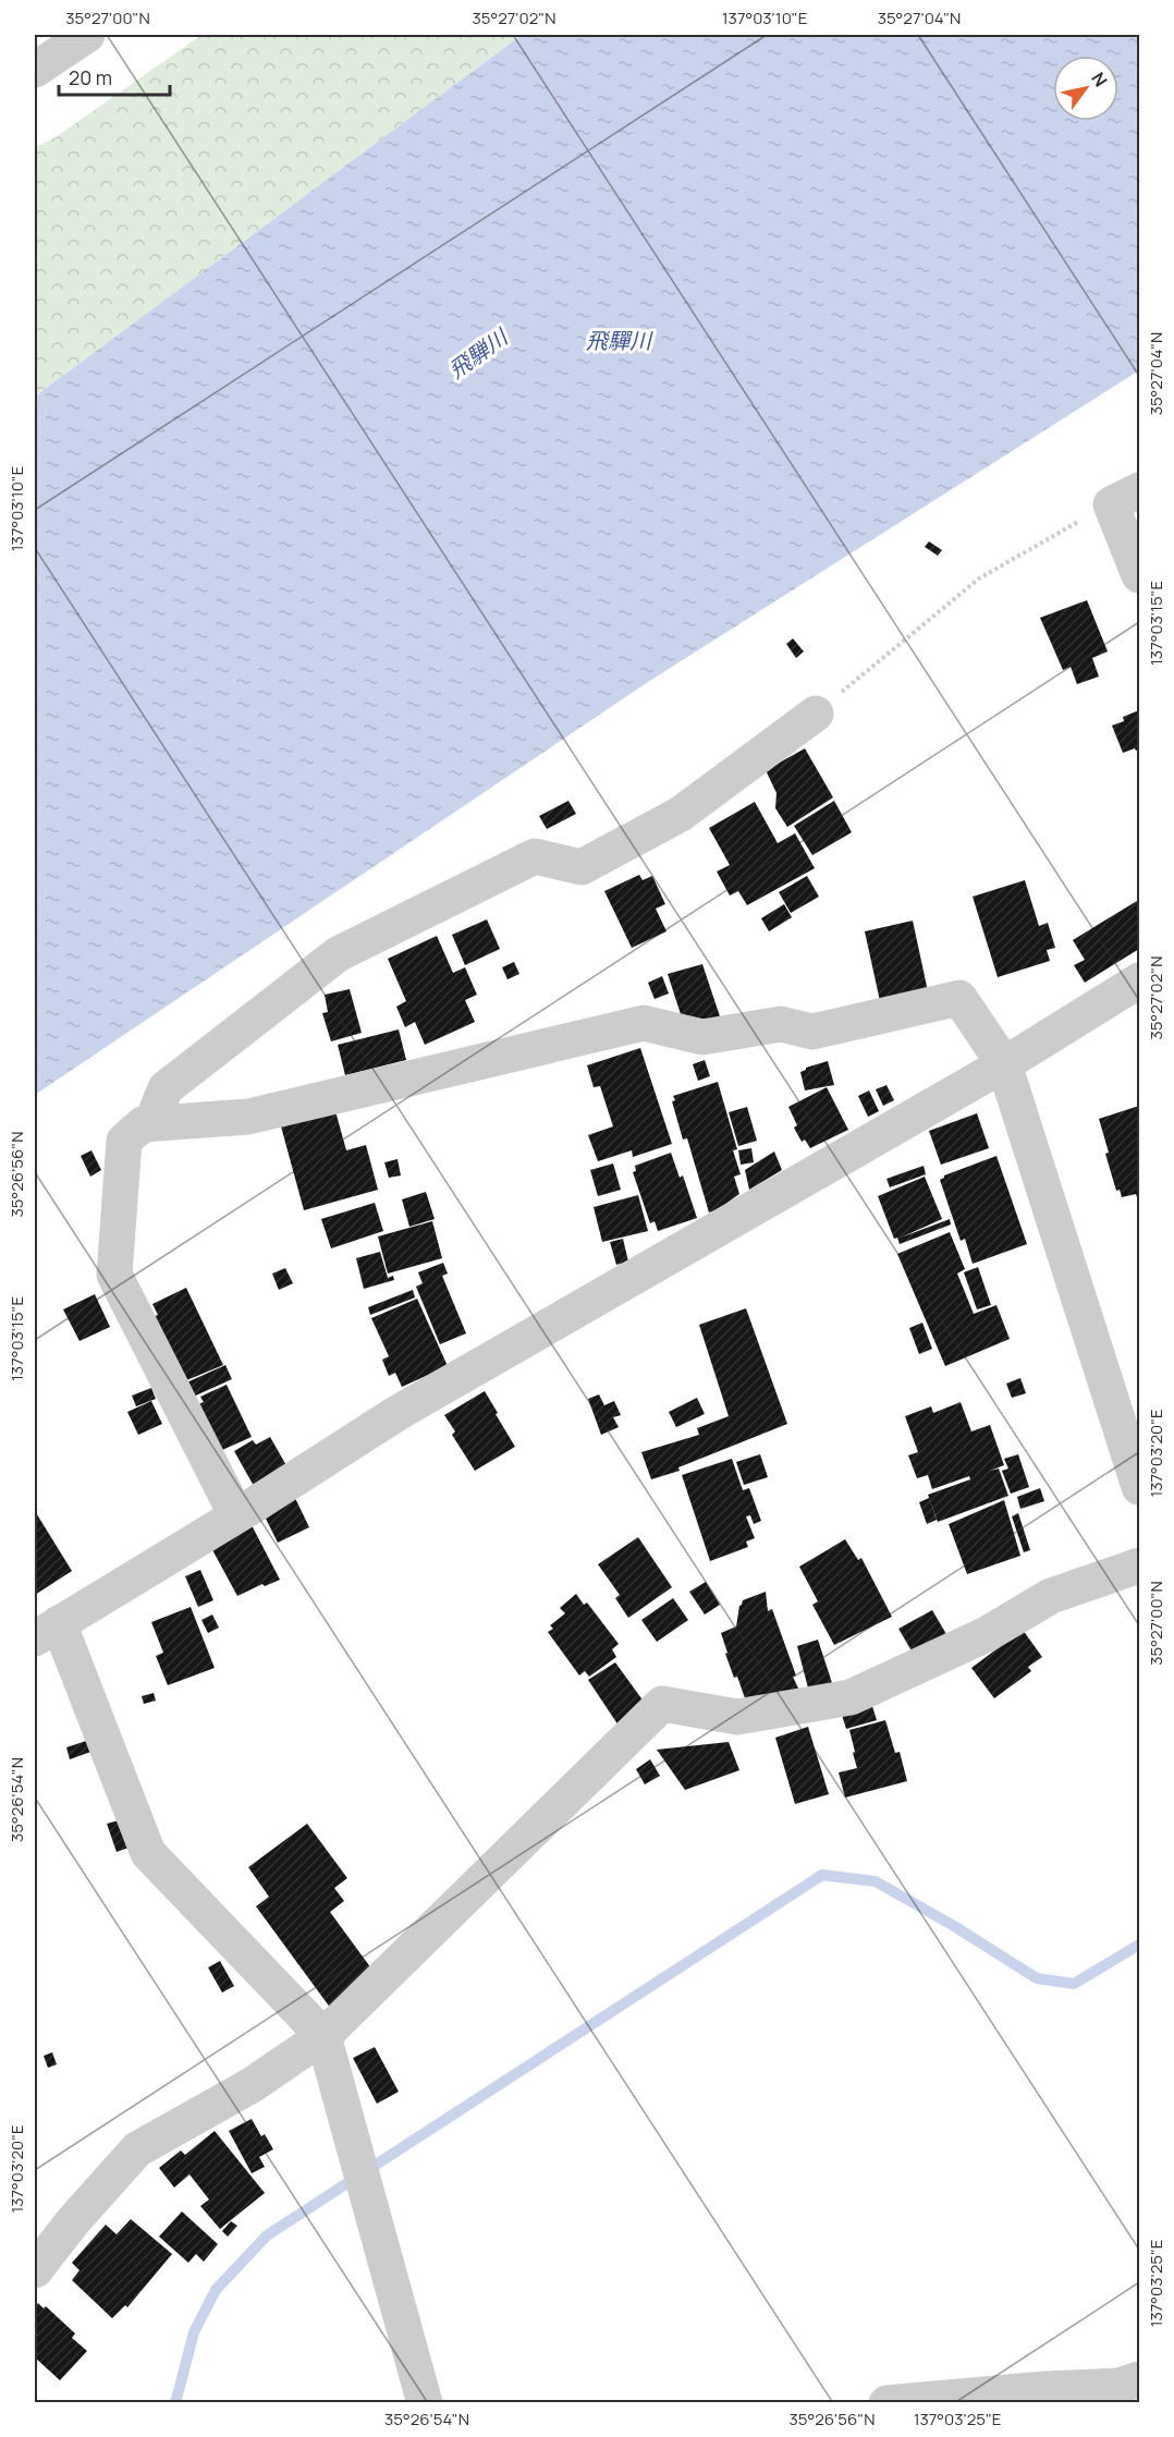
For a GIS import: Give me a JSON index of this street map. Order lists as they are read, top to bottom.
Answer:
{
  "water": ["飛驒川", "飛騨川"],
  "scale_bar": "20 m",
  "north": "top right",
  "coordinates": [
    "35°27'00\"N",
    "35°27'02\"N",
    "137°03'10\"E",
    "35°27'04\"N",
    "137°03'15\"E",
    "35°26'56\"N",
    "137°03'20\"E",
    "35°26'54\"N",
    "137°03'25\"E"
  ]
}
